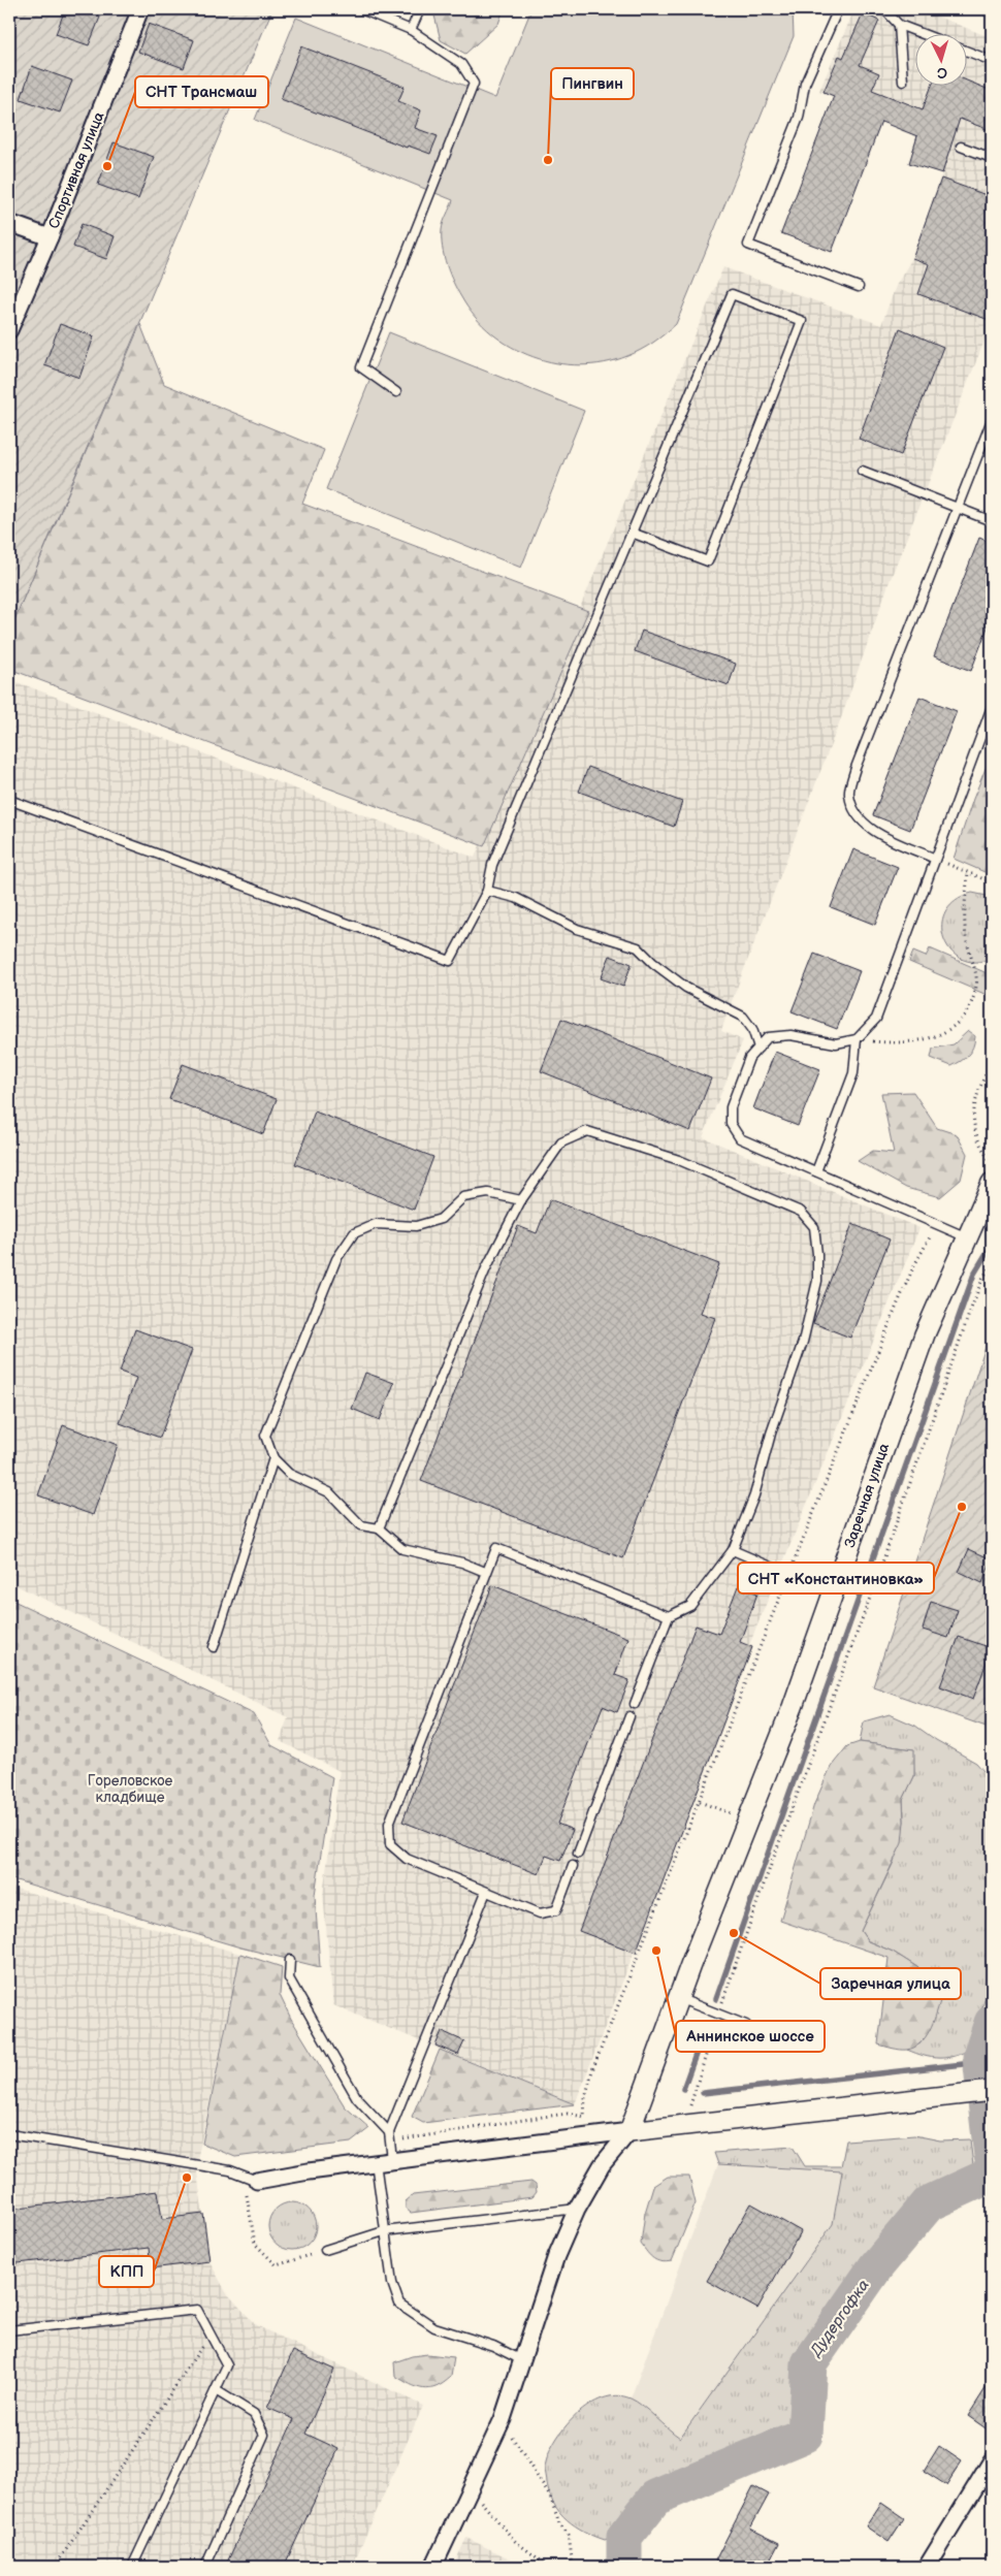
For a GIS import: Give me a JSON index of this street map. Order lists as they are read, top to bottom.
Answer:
{
  "streets": {
    "street": ["Спортивная улица", "Заречная улица"]
  },
  "water": ["Дудергофка"],
  "parks": ["Гореловское кладбище"],
  "places": [
    "Пингвин",
    "СНТ Трансмаш",
    "СНТ «Константиновка»",
    "Заречная улица",
    "Аннинское шоссе",
    "КПП"
  ],
  "north": "bottom"
}
